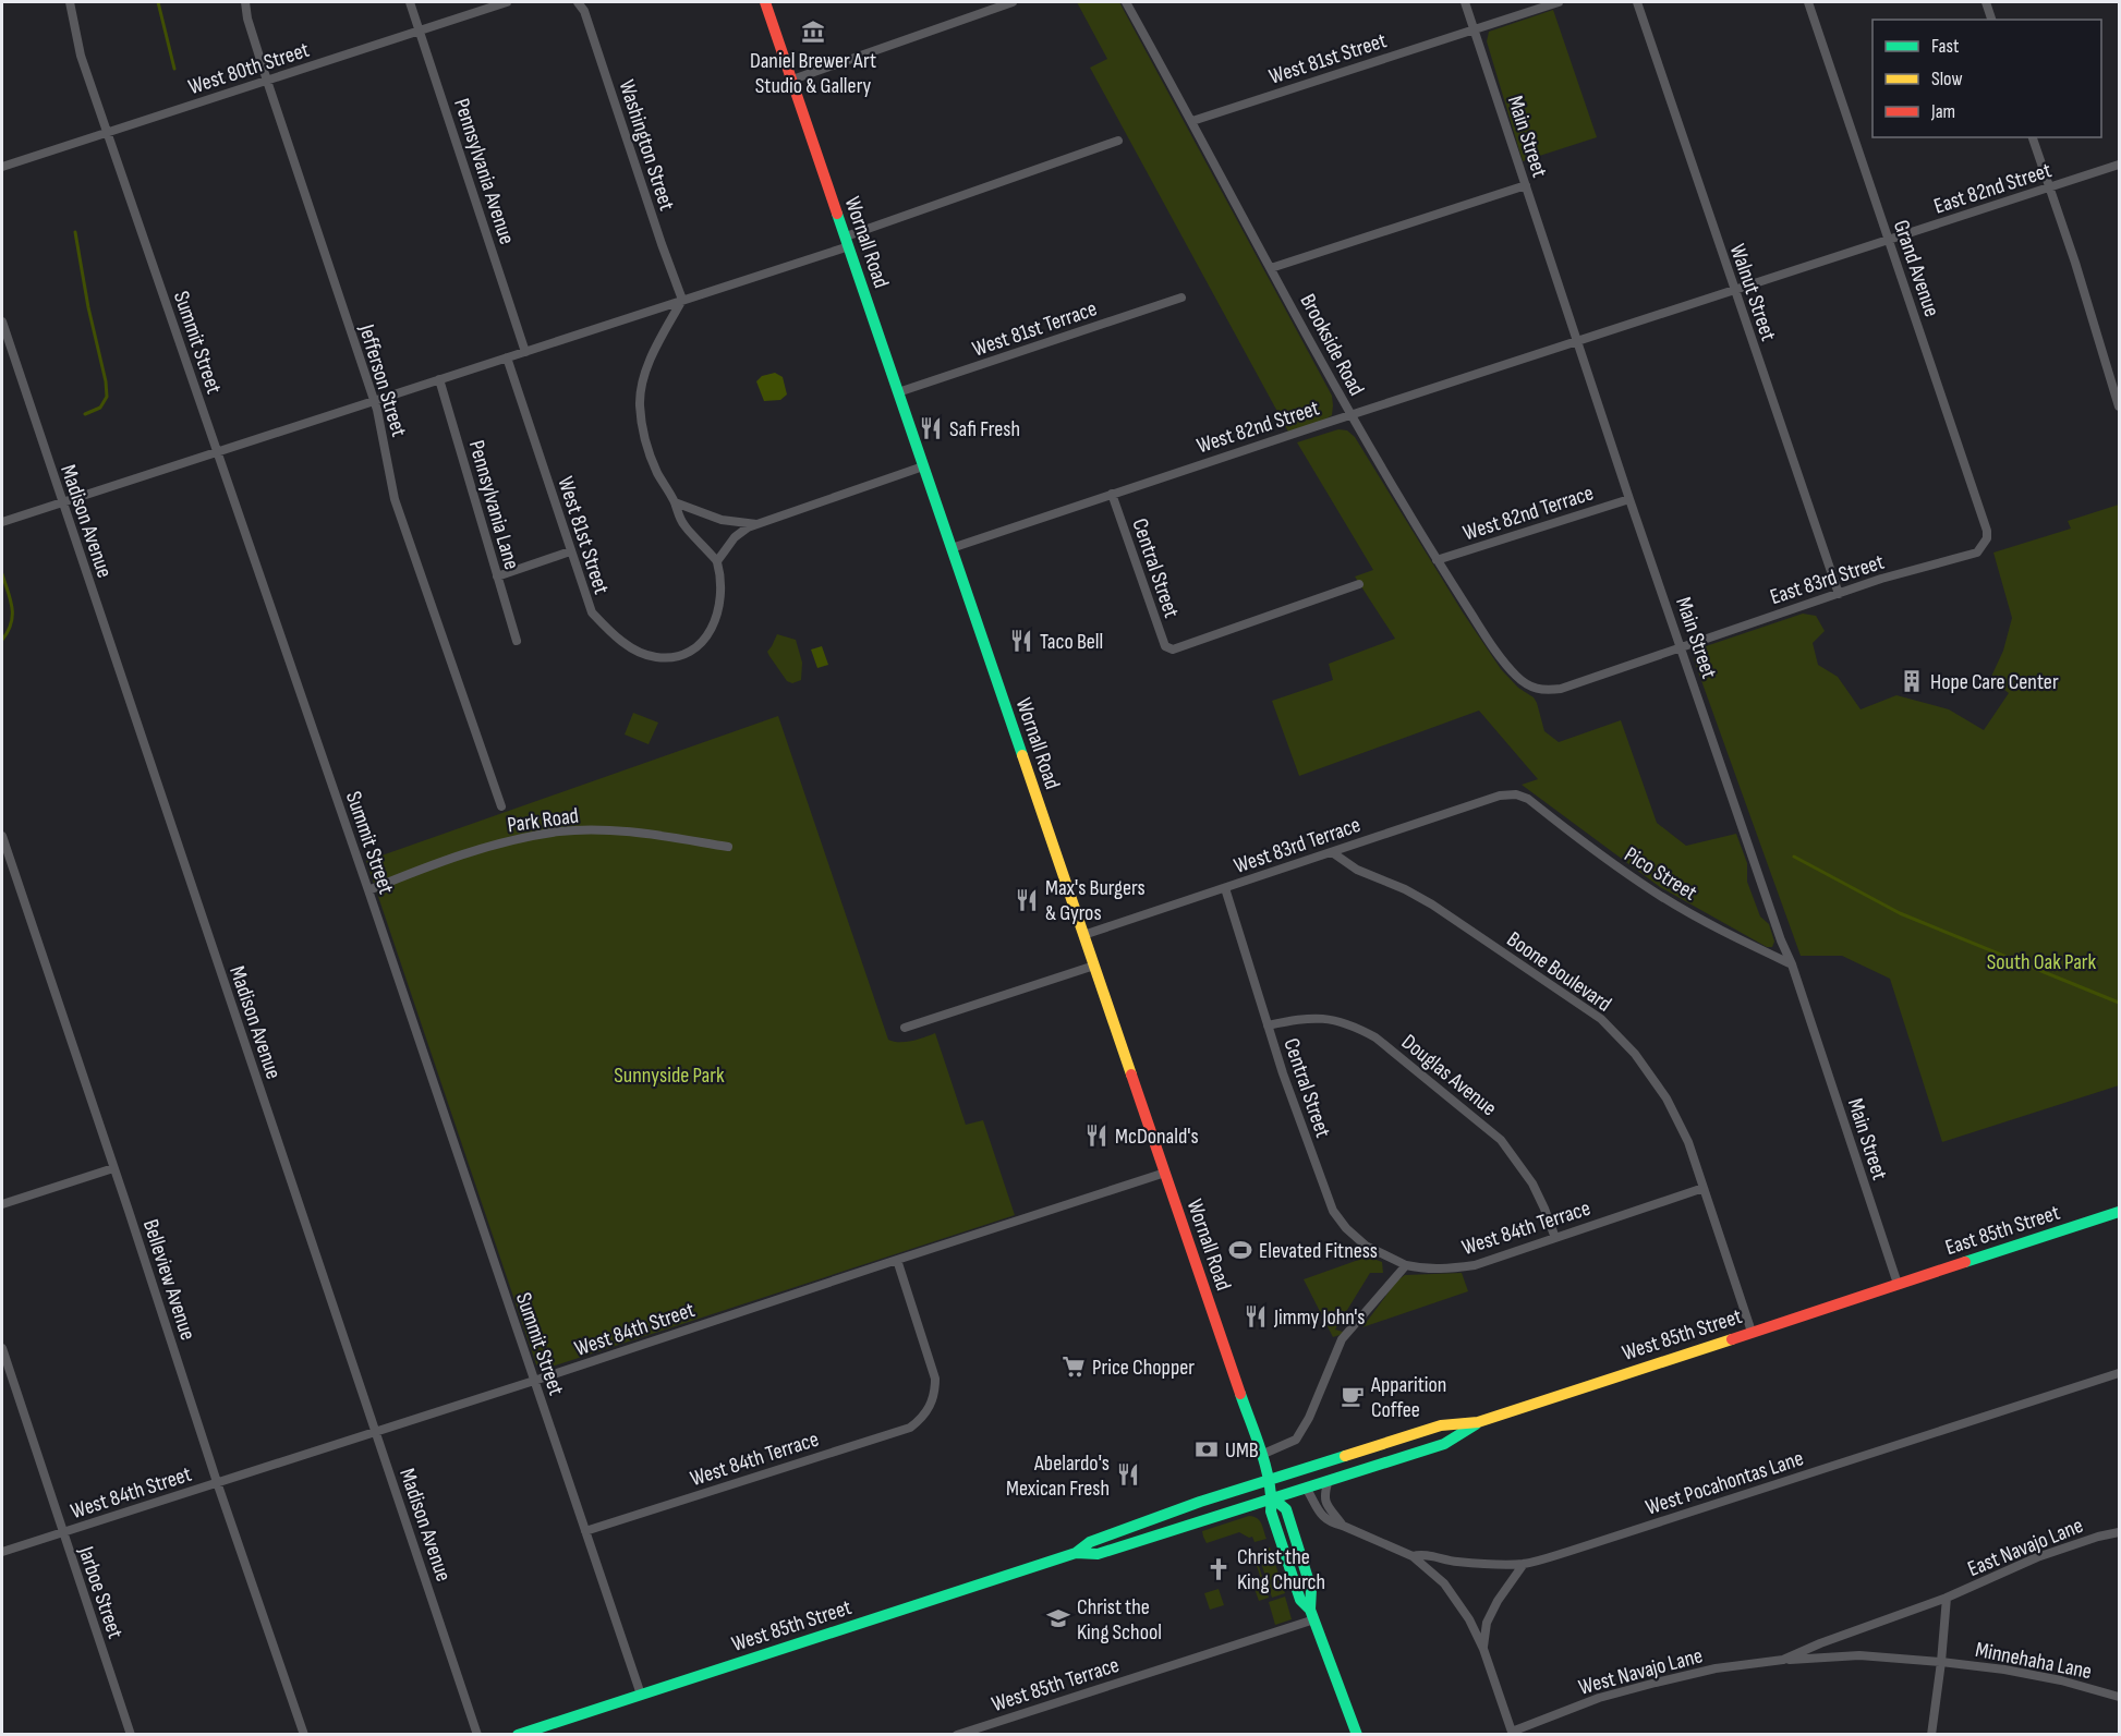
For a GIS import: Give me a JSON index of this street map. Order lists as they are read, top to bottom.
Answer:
{
  "streets": {
    "main road": ["Wornall Road", "East 85th Street", "West 85th Street"],
    "street": [
      "West 81st Street",
      "West 80th Street",
      "Main Street",
      "Washington Street",
      "Pennsylvania Avenue",
      "East 82nd Street",
      "Grand Avenue",
      "Walnut Street",
      "West 81st Terrace",
      "Summit Street",
      "Brookside Road",
      "Jefferson Street",
      "West 82nd Street",
      "Pennsylvania Lane",
      "West 82nd Terrace",
      "Madison Avenue",
      "Central Street",
      "East 83rd Street",
      "Park Road",
      "West 83rd Terrace",
      "Pico Street",
      "Boone Boulevard",
      "Douglas Avenue",
      "West 84th Terrace",
      "Belleview Avenue",
      "West 84th Street",
      "West Pocahontas Lane",
      "East Navajo Lane",
      "Jarboe Street",
      "Minnehaha Lane",
      "West Navajo Lane",
      "West 85th Terrace"
    ]
  },
  "crossings": [
    ["West 81st Street", "Main Street"],
    ["West 81st Street", "Brookside Road"],
    ["West 80th Street", "Pennsylvania Avenue"],
    ["West 80th Street", "Summit Street"],
    ["West 80th Street", "Jefferson Street"],
    ["Main Street", "East 82nd Street"],
    ["Main Street", "West 82nd Street"],
    ["Main Street", "West 82nd Terrace"],
    ["Main Street", "East 83rd Street"],
    ["Main Street", "Pico Street"],
    ["Main Street", "East 85th Street"],
    ["Main Street", "West 85th Street"],
    ["East 82nd Street", "Grand Avenue"],
    ["East 82nd Street", "Walnut Street"],
    ["East 82nd Street", "West 82nd Street"],
    ["Wornall Road", "West 81st Terrace"],
    ["Wornall Road", "West 82nd Street"],
    ["Wornall Road", "West 83rd Terrace"],
    ["Wornall Road", "West 84th Street"],
    ["Wornall Road", "West 85th Street"],
    ["Wornall Road", "West 85th Terrace"],
    ["Grand Avenue", "East 83rd Street"],
    ["Walnut Street", "East 83rd Street"],
    ["Summit Street", "Park Road"],
    ["Summit Street", "West 84th Terrace"],
    ["Summit Street", "West 84th Street"],
    ["Summit Street", "West 85th Street"],
    ["Brookside Road", "West 82nd Street"],
    ["Brookside Road", "West 82nd Terrace"],
    ["Brookside Road", "East 83rd Street"],
    ["West 82nd Street", "Central Street"],
    ["Madison Avenue", "West 84th Street"],
    ["Central Street", "West 83rd Terrace"],
    ["Central Street", "Douglas Avenue"],
    ["Central Street", "West 84th Terrace"],
    ["West 83rd Terrace", "Pico Street"],
    ["West 83rd Terrace", "Boone Boulevard"],
    ["Boone Boulevard", "West 84th Terrace"],
    ["Boone Boulevard", "West 85th Street"],
    ["Douglas Avenue", "West 84th Terrace"],
    ["West 84th Terrace", "West 84th Street"],
    ["East 85th Street", "West 85th Street"],
    ["Belleview Avenue", "West 84th Street"],
    ["West 84th Street", "Jarboe Street"],
    ["East Navajo Lane", "West Navajo Lane"],
    ["Minnehaha Lane", "West Navajo Lane"]
  ],
  "parks": ["South Oak Park", "Sunnyside Park"],
  "places": {
    "museum": ["Daniel Brewer Art Studio & Gallery"],
    "restaurant": [
      "Safi Fresh",
      "Taco Bell",
      "Max's Burgers & Gyros",
      "McDonald's",
      "Jimmy John's",
      "Abelardo's Mexican Fresh"
    ],
    "building": ["Hope Care Center"],
    "sports": ["Elevated Fitness"],
    "supermarket": ["Price Chopper"],
    "cafe": ["Apparition Coffee"],
    "bank": ["UMB"],
    "church": ["Christ the King Church"],
    "school or university": ["Christ the King School"]
  },
  "legend": ["Fast", "Slow", "Jam"]
}
